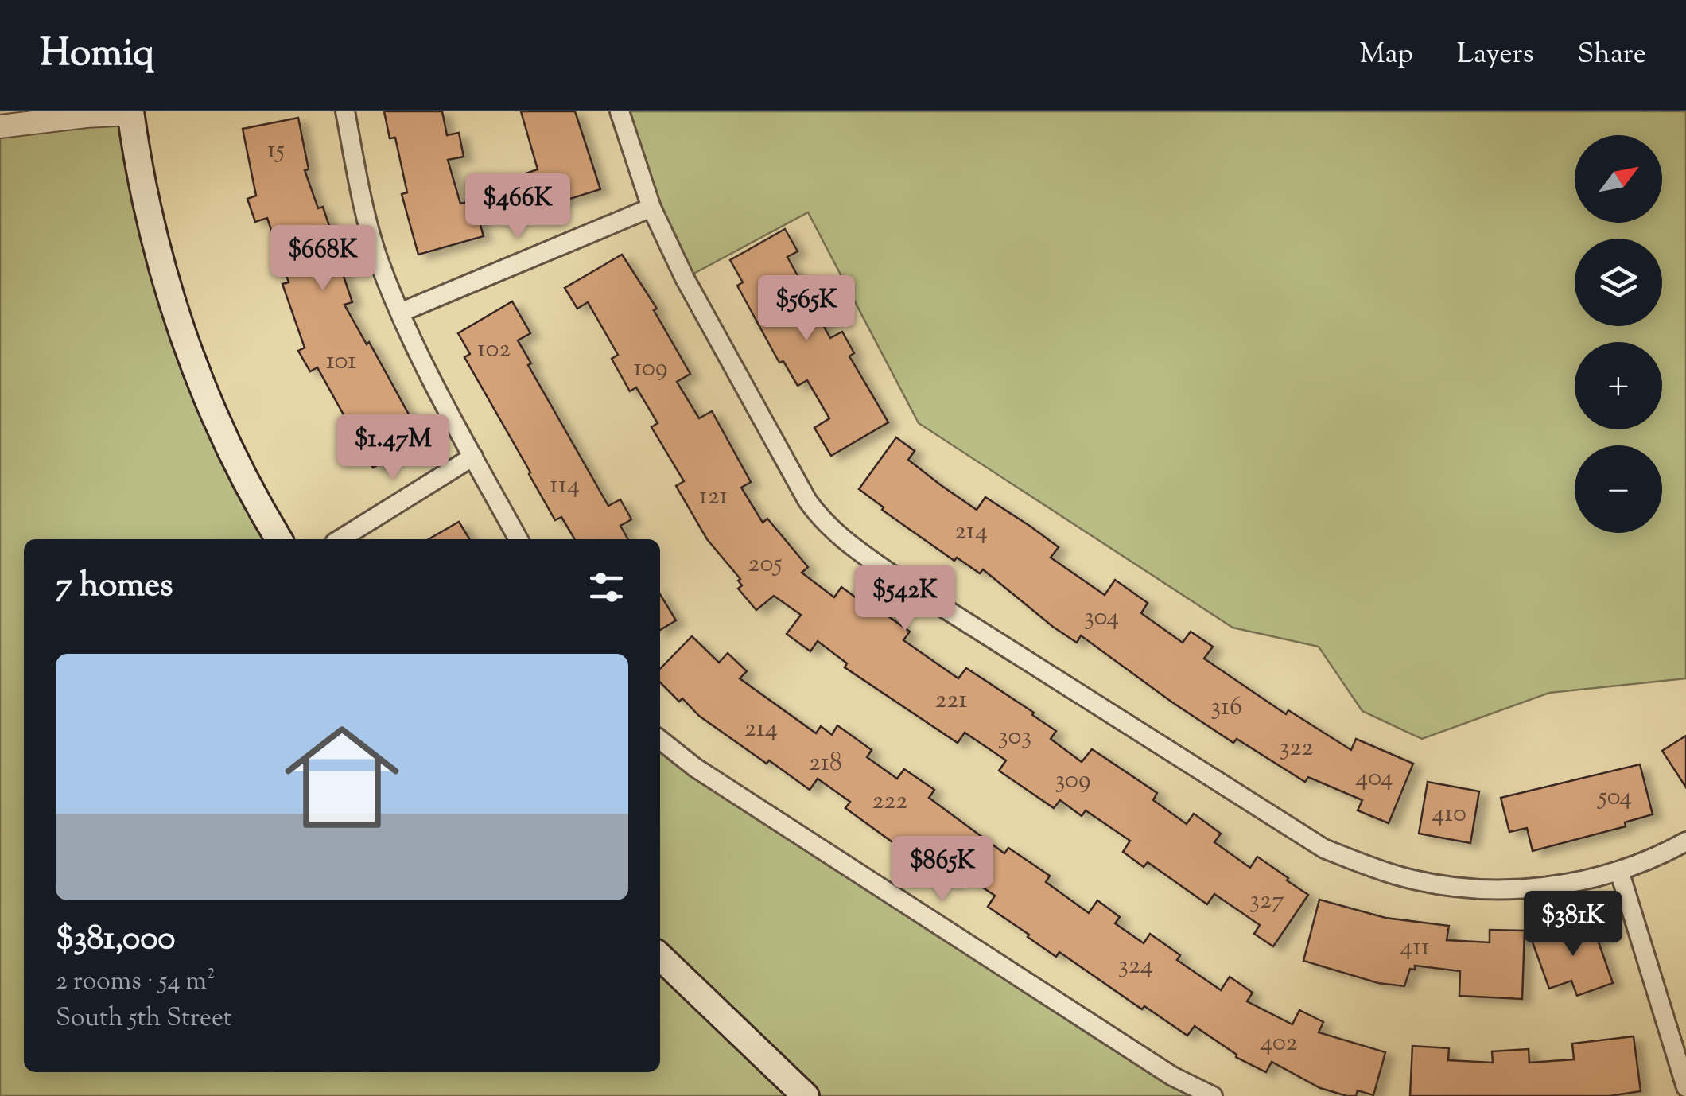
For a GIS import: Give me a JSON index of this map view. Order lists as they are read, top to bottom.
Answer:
{
  "house_numbers": [
    "15",
    "102",
    "101",
    "109",
    "114",
    "121",
    "214",
    "205",
    "304",
    "221",
    "316",
    "214",
    "303",
    "322",
    "218",
    "404",
    "309",
    "504",
    "222",
    "410",
    "327",
    "411",
    "324",
    "402"
  ],
  "north": "top right",
  "page": {
    "header": "Homiq",
    "nav": ["Map", "Layers", "Share"],
    "map_buttons": ["+", "−"],
    "price": [
      "$466K",
      "$668K",
      "$565K",
      "$1.47M",
      "$542K",
      "$865K",
      "$381K"
    ],
    "heading": "7 homes",
    "list": [
      {
        "name": "$381,000",
        "note": "2 rooms · 54 m² · South 5th Street"
      }
    ]
  }
}
